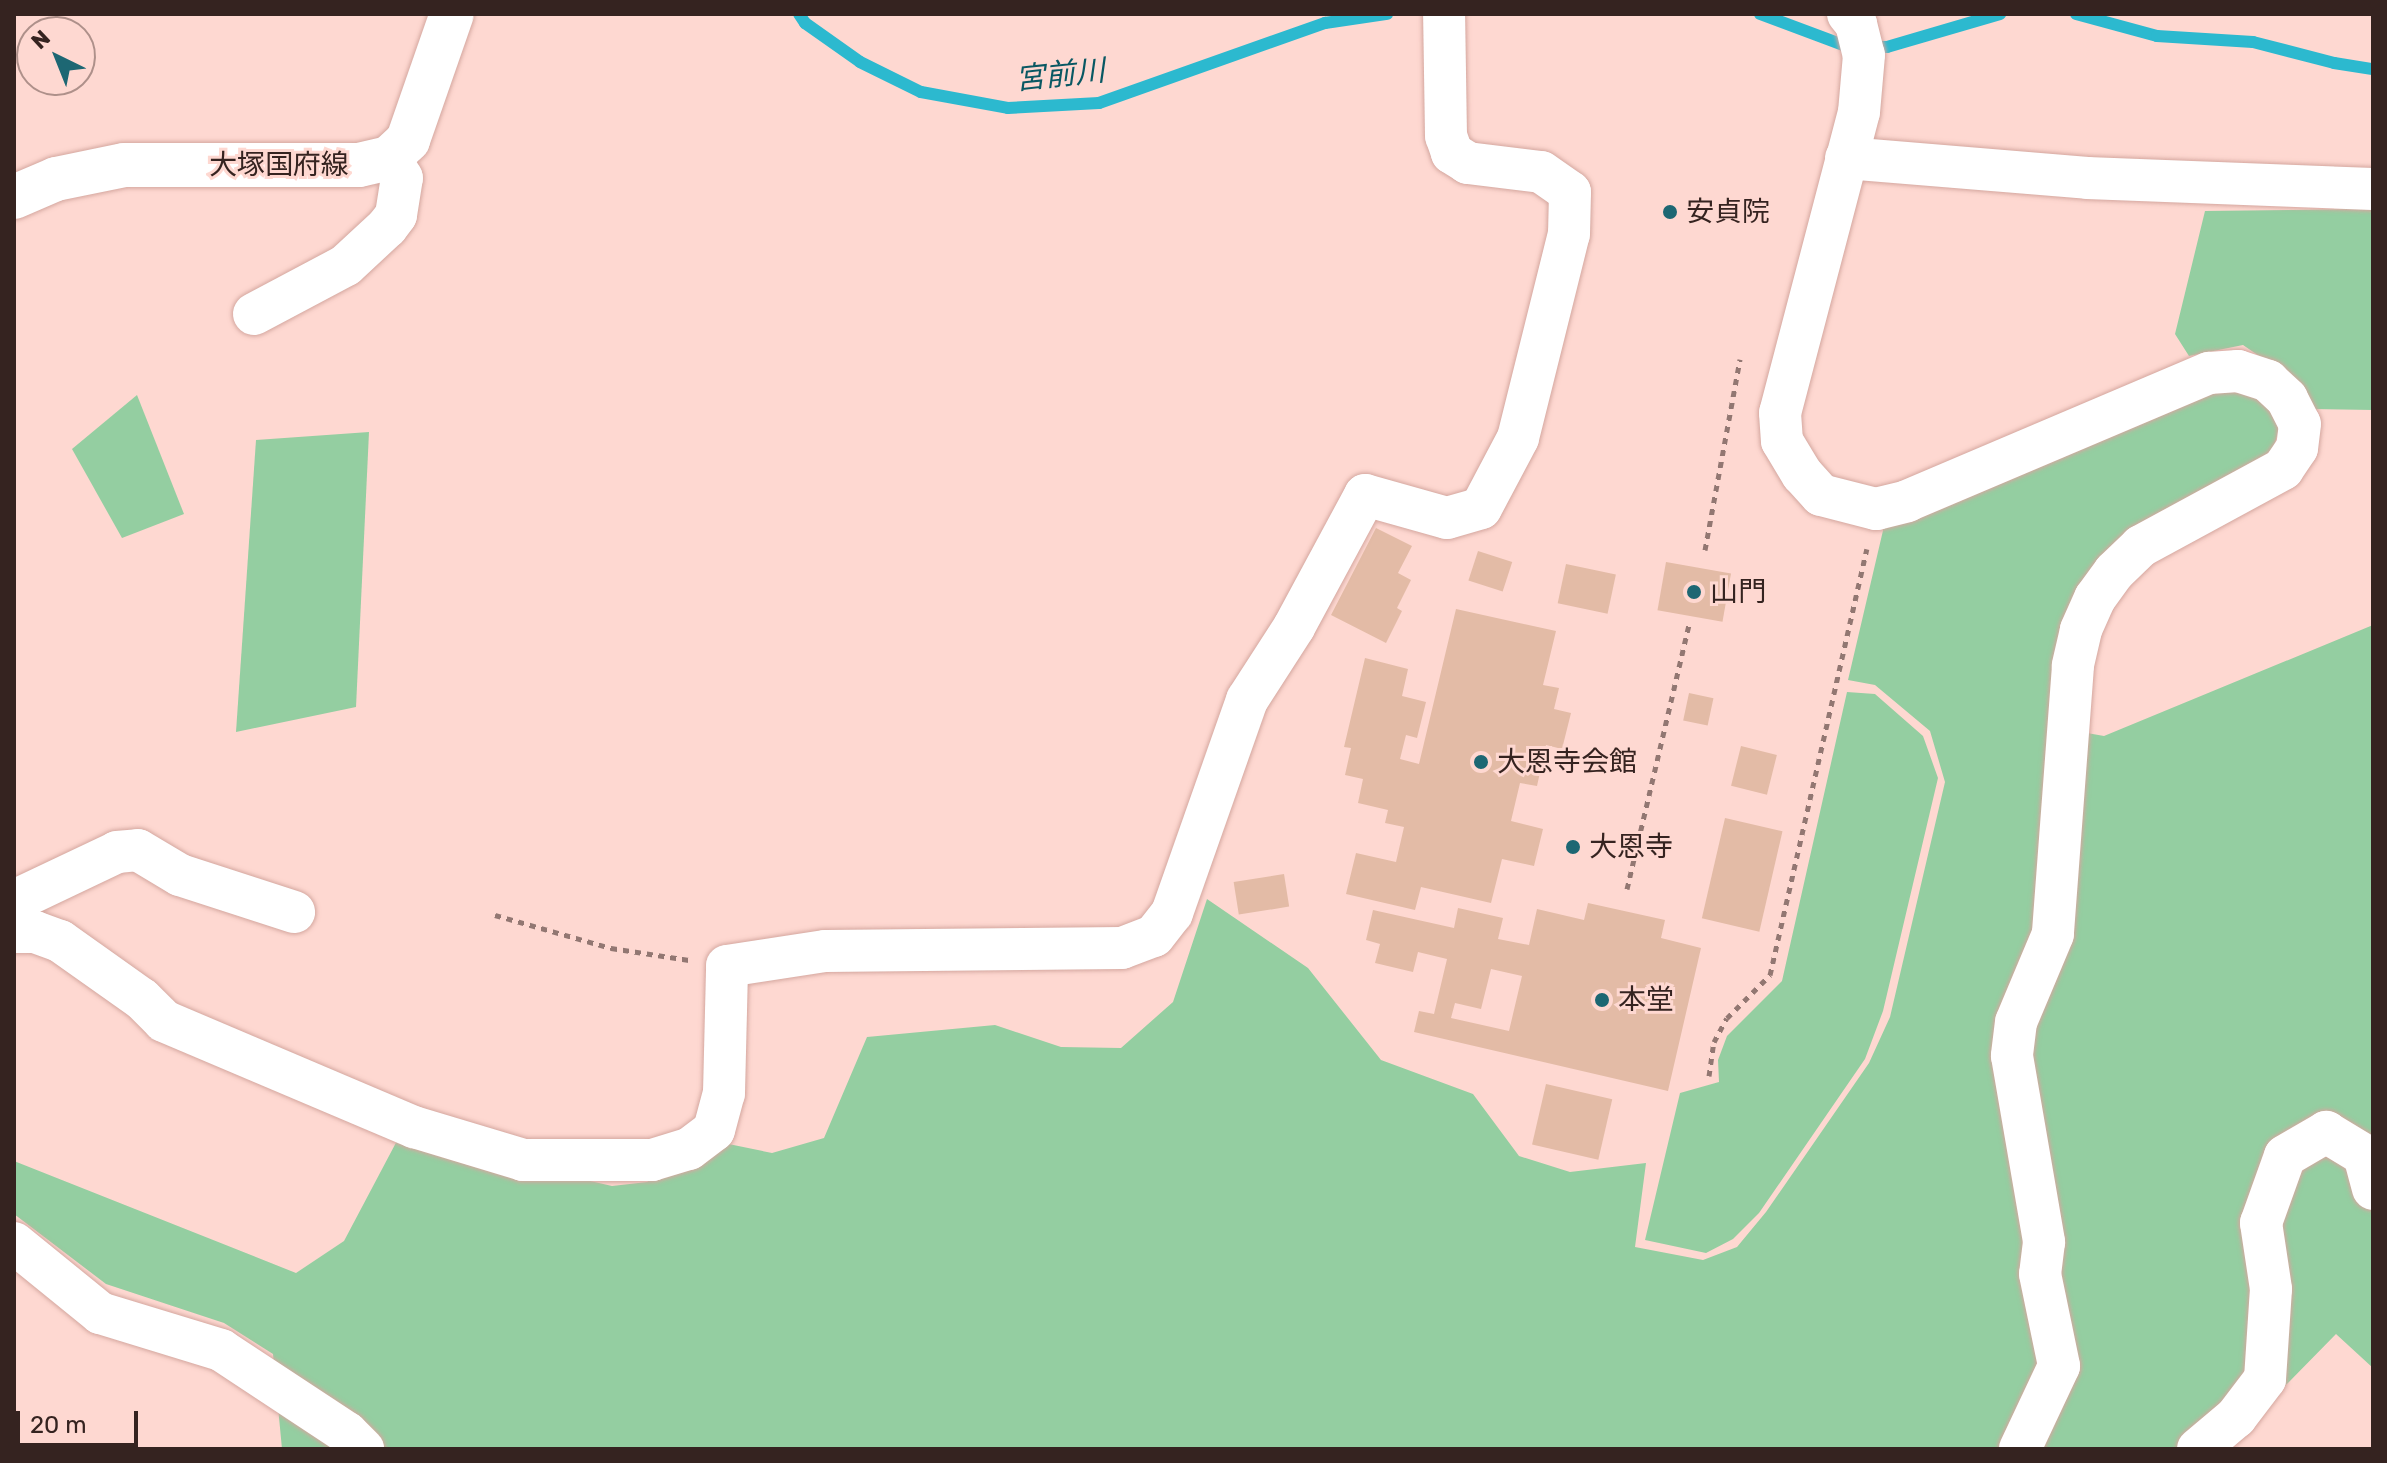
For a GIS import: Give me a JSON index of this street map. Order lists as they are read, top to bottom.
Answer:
{
  "streets": {
    "main road": ["大塚国府線"]
  },
  "water": ["宮前川"],
  "places": [
    "安貞院",
    "山門",
    "大恩寺会館",
    "大恩寺",
    "本堂"
  ],
  "scale_bar": "20 m",
  "north": "top left"
}
